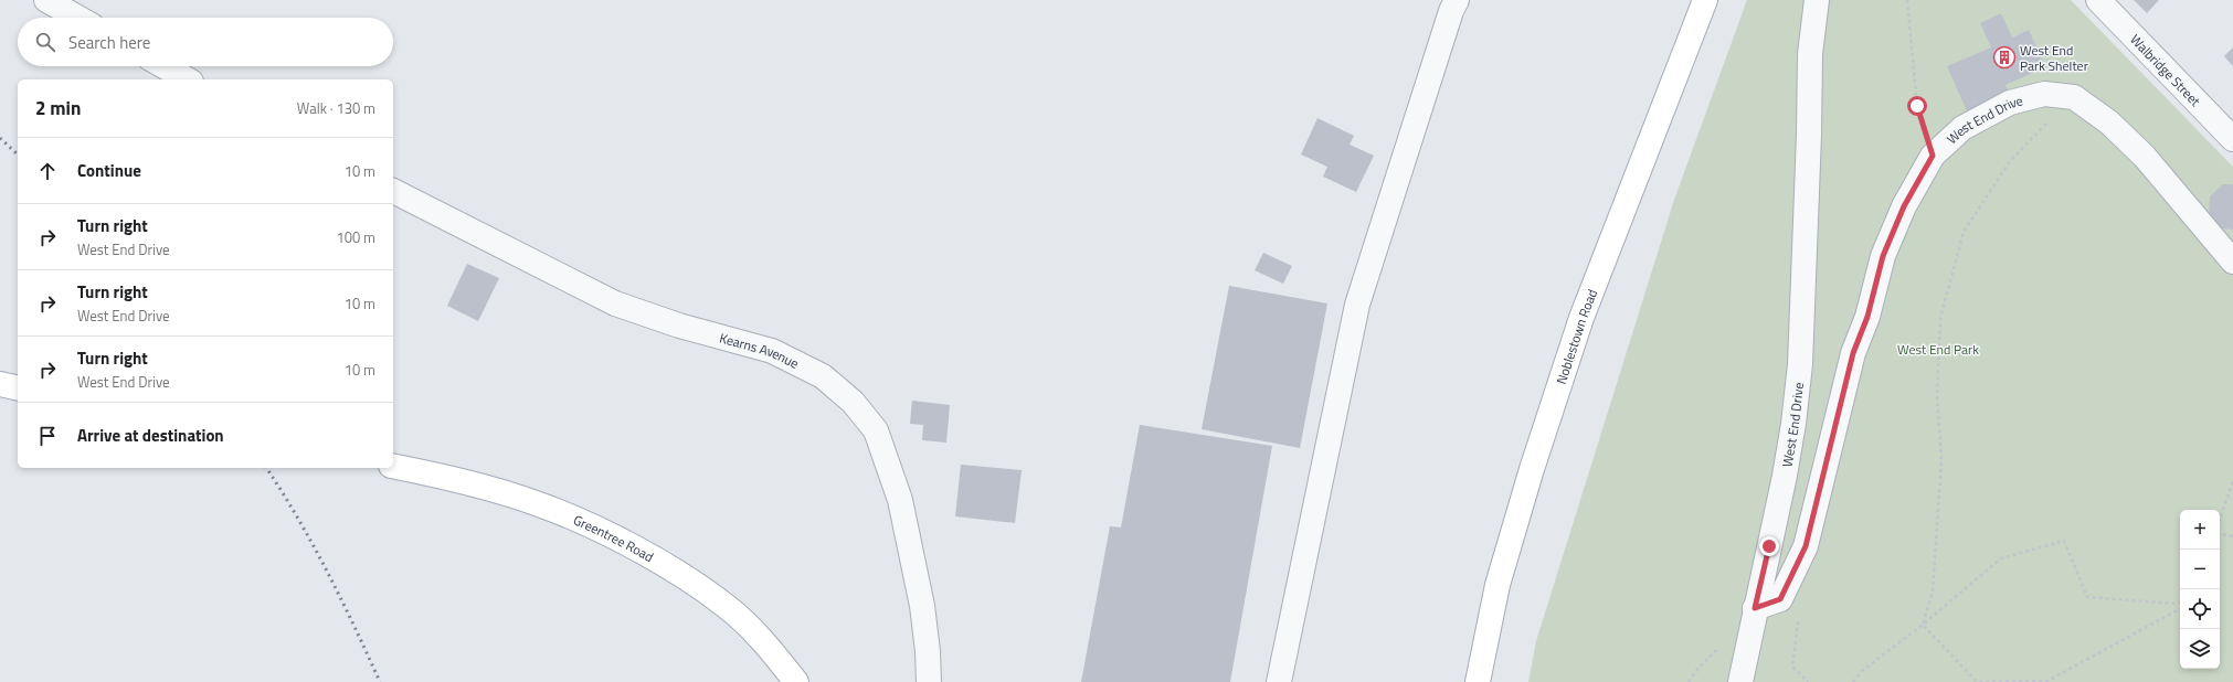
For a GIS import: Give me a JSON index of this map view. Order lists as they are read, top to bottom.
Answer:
{
  "streets": {
    "main road": ["Noblestown Road", "Greentree Road"],
    "street": ["Walbridge Street", "West End Drive", "Kearns Avenue"]
  },
  "parks": ["West End Park"],
  "places": {
    "building": ["West End Park Shelter"]
  },
  "page": {
    "search": "Search here",
    "heading": ["2 min", "Walk · 130 m"],
    "list": [
      ["Continue", "10 m"],
      ["Turn right", "West End Drive", "100 m"],
      ["Turn right", "West End Drive", "10 m"],
      ["Turn right", "West End Drive", "10 m"],
      "Arrive at destination"
    ],
    "map_buttons": ["+", "−"]
  }
}
